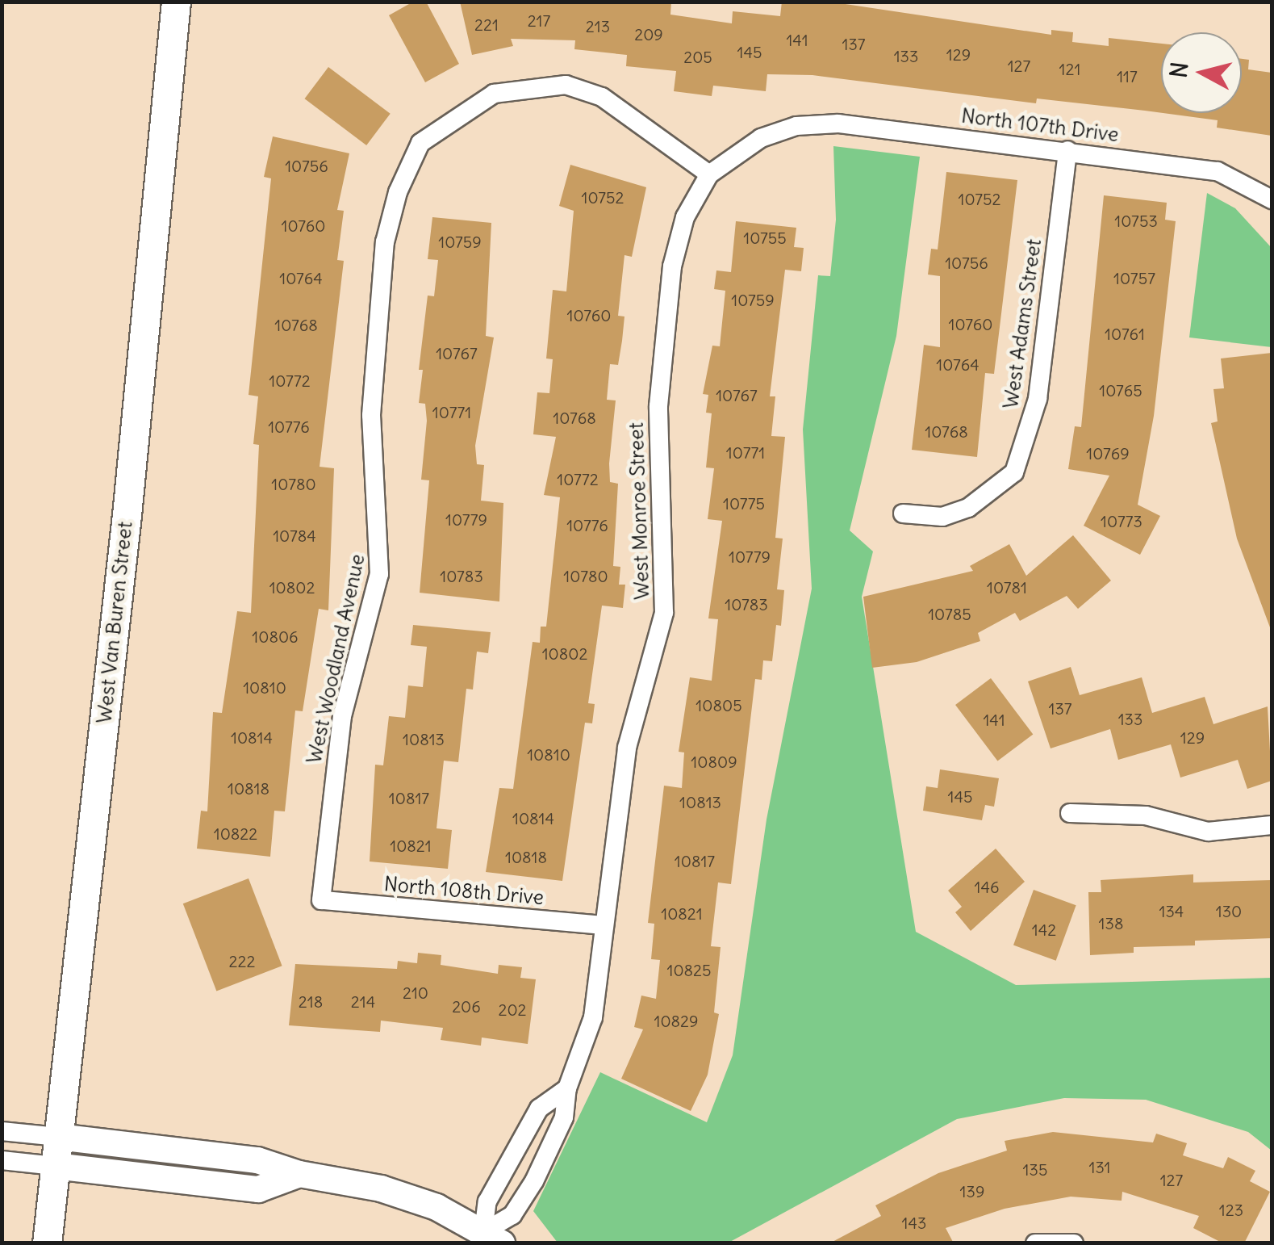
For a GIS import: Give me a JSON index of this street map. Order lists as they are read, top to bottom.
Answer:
{
  "streets": {
    "main road": ["West Van Buren Street"],
    "street": [
      "North 107th Drive",
      "West Adams Street",
      "West Monroe Street",
      "West Woodland Avenue",
      "North 108th Drive"
    ]
  },
  "crossings": [
    ["North 107th Drive", "West Adams Street"],
    ["North 107th Drive", "West Monroe Street"],
    ["West Monroe Street", "West Woodland Avenue"],
    ["West Monroe Street", "North 108th Drive"],
    ["West Woodland Avenue", "North 108th Drive"]
  ],
  "house_numbers": [
    "217",
    "221",
    "213",
    "209",
    "141",
    "137",
    "145",
    "129",
    "133",
    "205",
    "127",
    "121",
    "117",
    "10756",
    "10752",
    "10752",
    "10753",
    "10760",
    "10755",
    "10759",
    "10756",
    "10764",
    "10757",
    "10759",
    "10760",
    "10760",
    "10768",
    "10761",
    "10767",
    "10764",
    "10772",
    "10765",
    "10767",
    "10771",
    "10768",
    "10776",
    "10768",
    "10771",
    "10769",
    "10772",
    "10780",
    "10775",
    "10779",
    "10773",
    "10776",
    "10784",
    "10779",
    "10783",
    "10780",
    "10802",
    "10781",
    "10783",
    "10785",
    "10806",
    "10802",
    "10810",
    "10805",
    "137",
    "133",
    "141",
    "10814",
    "129",
    "10813",
    "10810",
    "10809",
    "10818",
    "145",
    "10817",
    "10813",
    "10814",
    "10822",
    "10821",
    "10818",
    "10817",
    "146",
    "134",
    "130",
    "10821",
    "138",
    "142",
    "222",
    "10825",
    "210",
    "218",
    "214",
    "206",
    "202",
    "10829",
    "131",
    "135",
    "127",
    "139",
    "123",
    "143"
  ],
  "north": "left"
}
